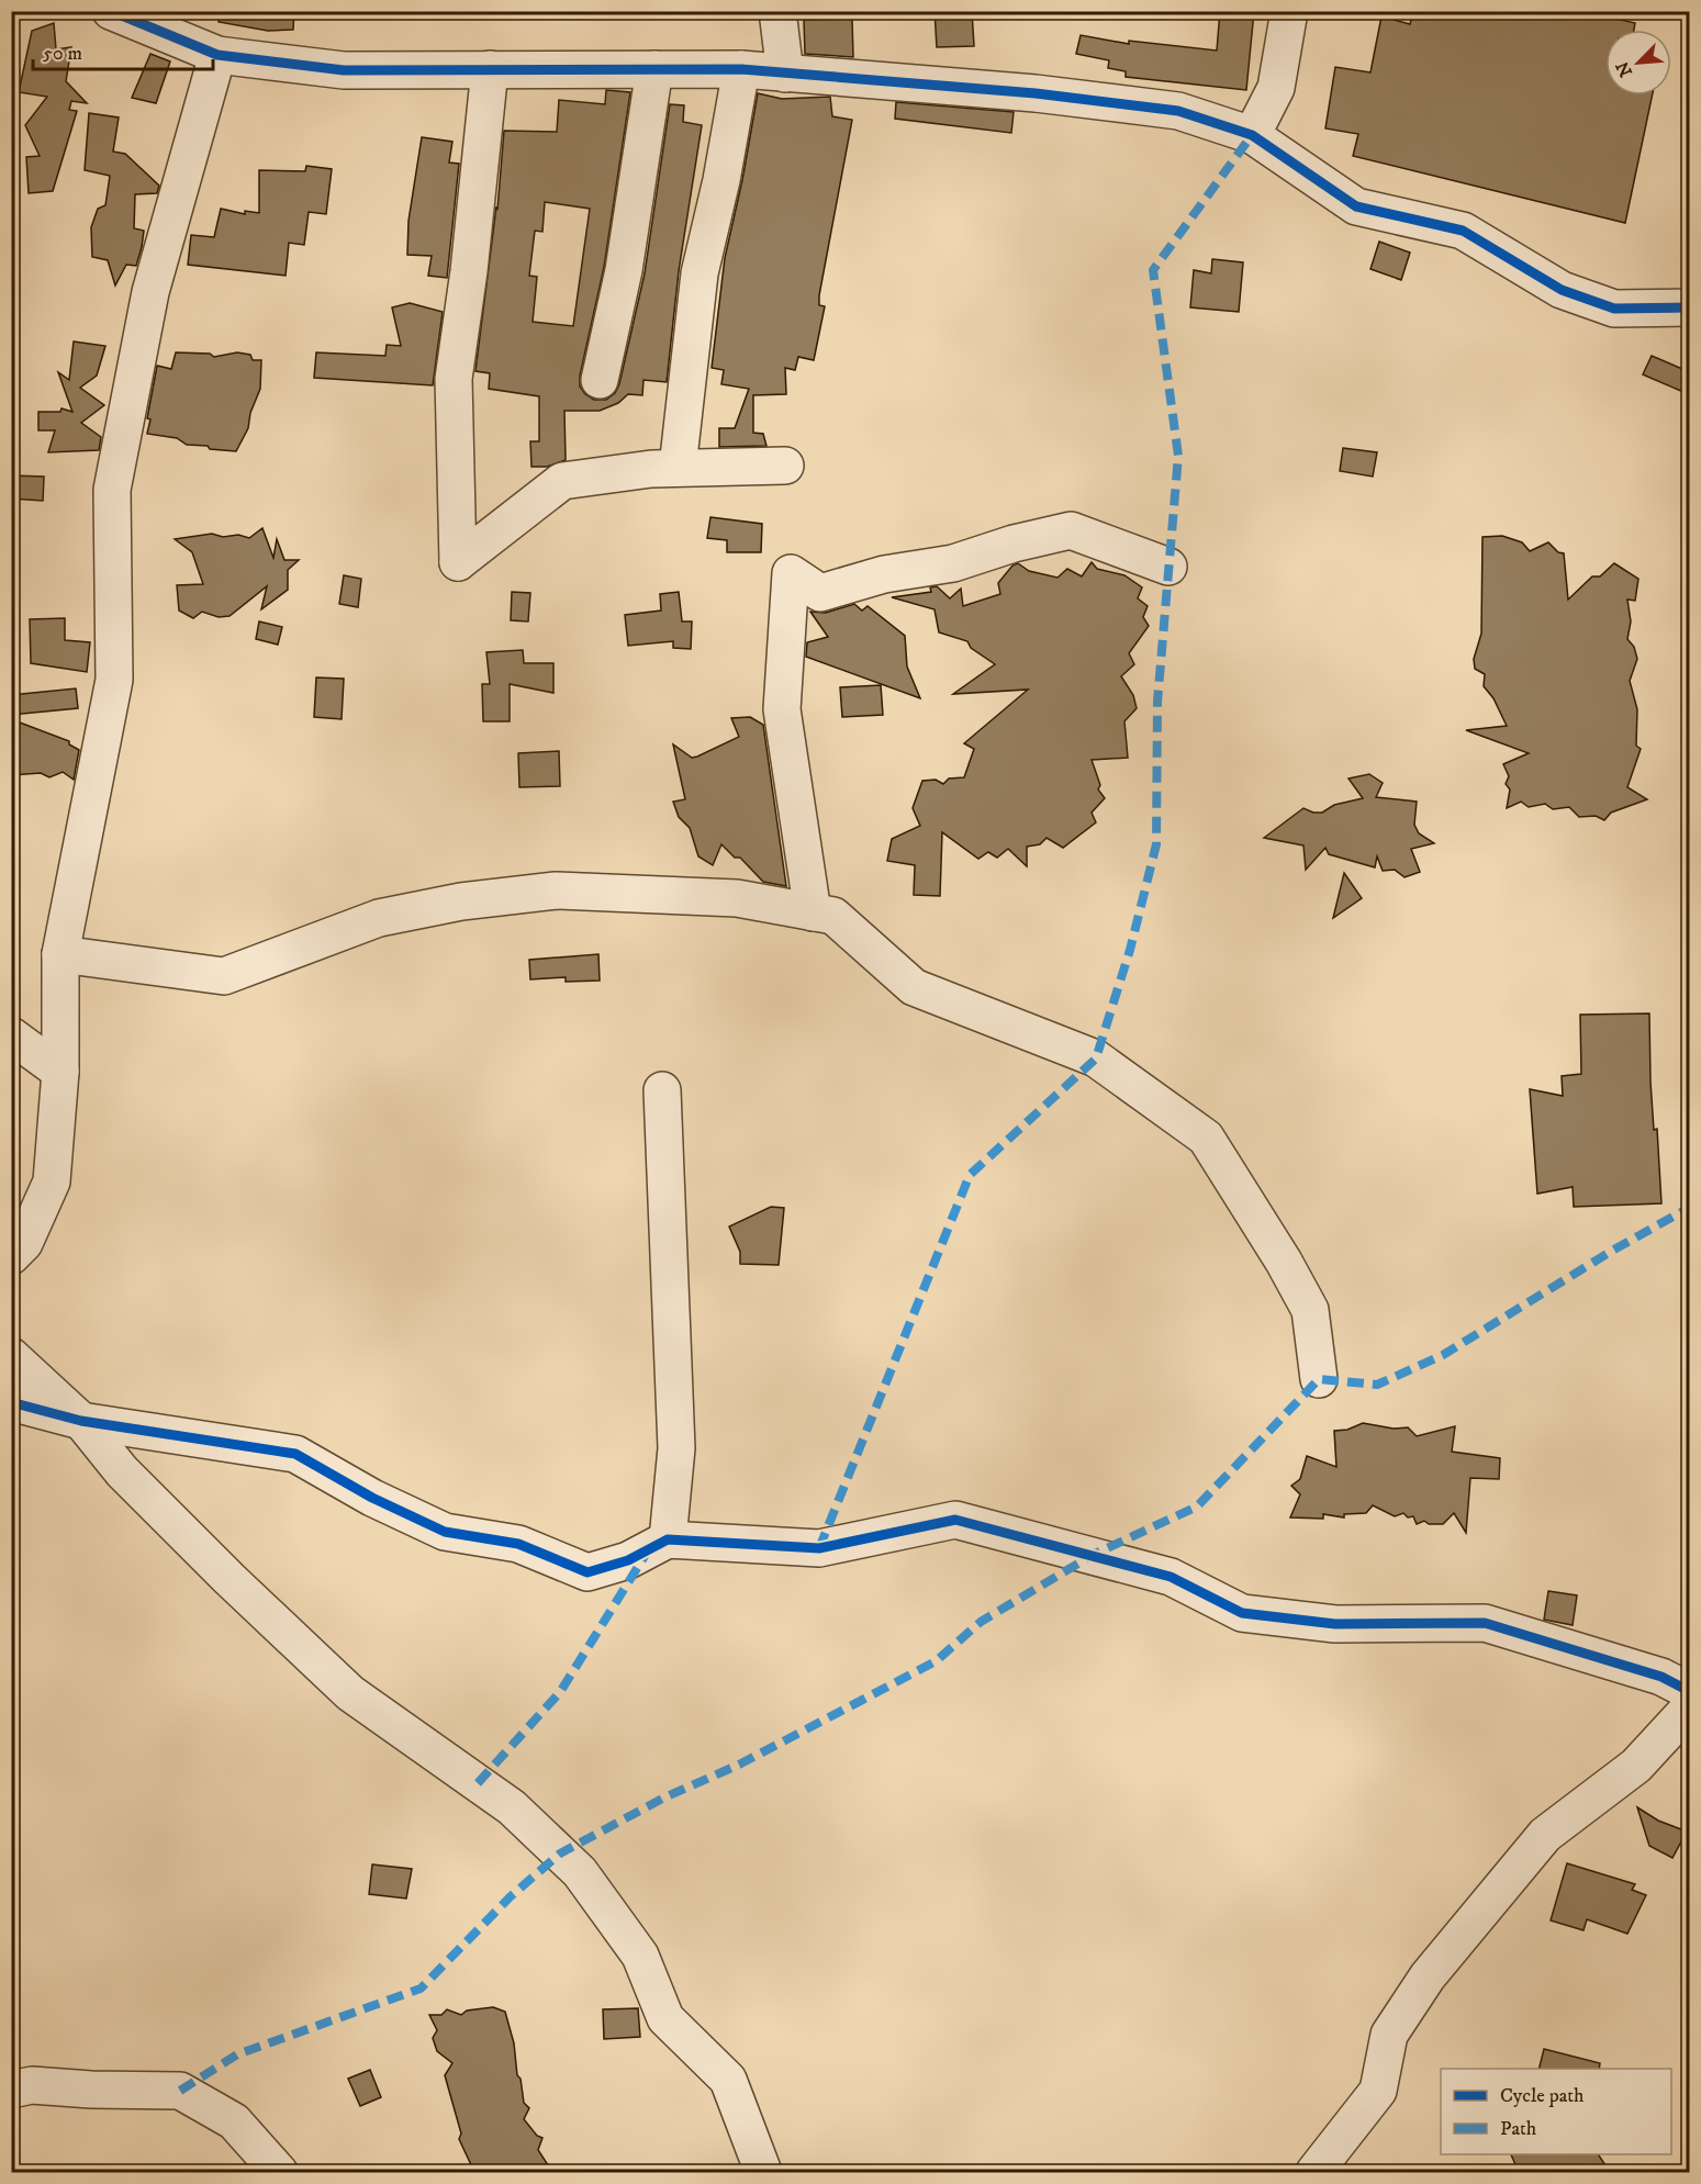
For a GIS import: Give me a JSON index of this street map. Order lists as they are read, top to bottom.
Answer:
{
  "legend": ["Cycle path", "Path"],
  "scale_bar": "50 m",
  "north": "bottom left"
}
